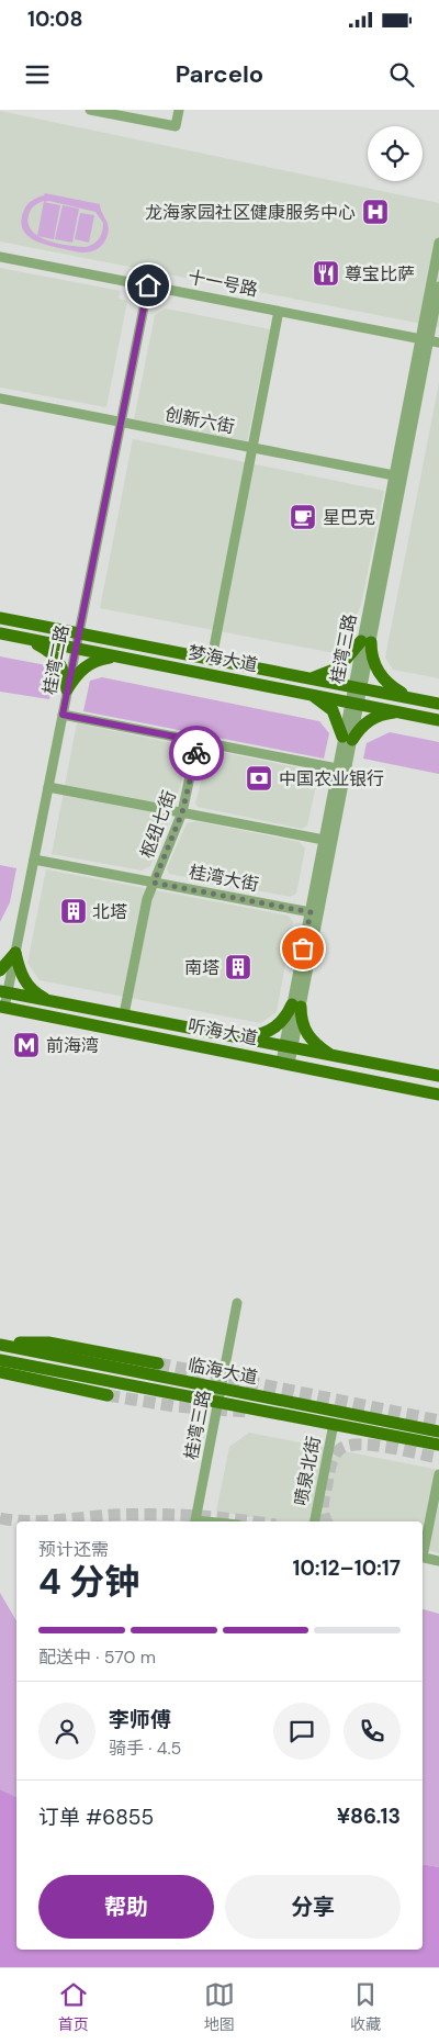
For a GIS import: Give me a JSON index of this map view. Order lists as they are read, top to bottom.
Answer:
{
  "streets": {
    "main road": ["梦海大道", "听海大道", "临海大道"],
    "street": [
      "十一号路",
      "创新六街",
      "桂湾三路",
      "桂湾二路",
      "枢纽七街",
      "桂湾大街",
      "喷泉北街"
    ]
  },
  "crossings": [
    ["十一号路", "桂湾三路"],
    ["十一号路", "桂湾二路"],
    ["创新六街", "桂湾三路"],
    ["创新六街", "桂湾二路"],
    ["桂湾三路", "梦海大道"],
    ["桂湾三路", "桂湾大街"],
    ["桂湾三路", "听海大道"],
    ["桂湾三路", "临海大道"],
    ["梦海大道", "桂湾二路"],
    ["桂湾二路", "桂湾大街"],
    ["桂湾二路", "听海大道"],
    ["枢纽七街", "桂湾大街"],
    ["枢纽七街", "听海大道"],
    ["临海大道", "喷泉北街"]
  ],
  "places": {
    "hospital": ["龙海家园社区健康服务中心"],
    "restaurant": ["尊宝比萨"],
    "cafe": ["星巴克"],
    "bank": ["中国农业银行"],
    "building": ["北塔", "南塔"],
    "metro station": ["前海湾"]
  },
  "page": {
    "status": "10:08",
    "header": "Parcelo",
    "heading": ["4 分钟", "预计还需", "10:12–10:17"],
    "panel": [
      "李师傅",
      "骑手 · 4.5",
      "订单 #6855",
      "¥86.13"
    ],
    "bar": "配送中 · 570 m",
    "buttons": ["帮助", "分享"],
    "tabs": ["首页", "地图", "收藏"]
  }
}
